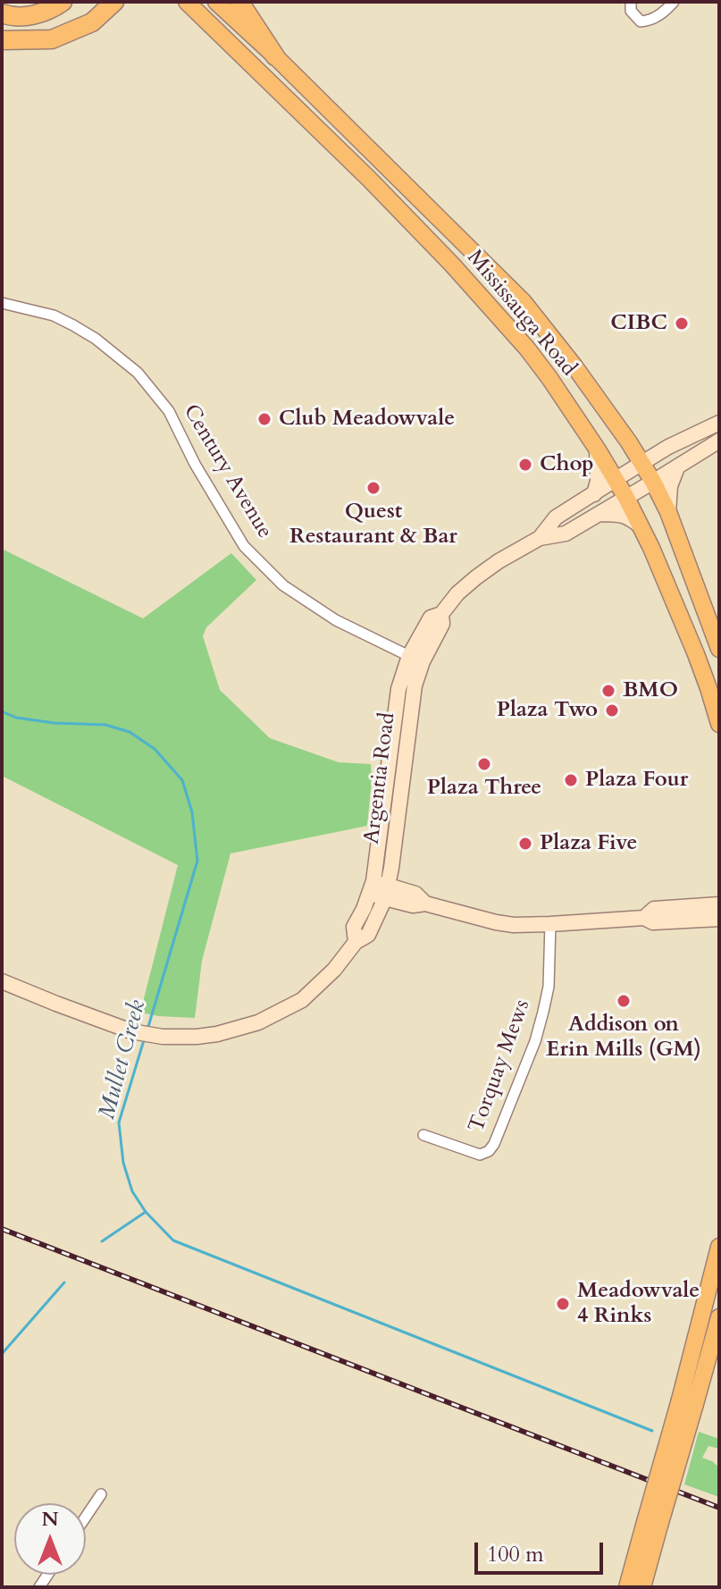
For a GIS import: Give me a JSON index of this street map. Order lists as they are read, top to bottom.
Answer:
{
  "streets": {
    "main road": ["Mississauga Road"],
    "street": ["Century Avenue", "Argentia Road", "Torquay Mews"]
  },
  "crossings": [
    ["Mississauga Road", "Argentia Road"],
    ["Century Avenue", "Argentia Road"]
  ],
  "water": ["Mullet Creek"],
  "places": [
    "CIBC",
    "Club Meadowvale",
    "Chop",
    "Quest Restaurant & Bar",
    "BMO",
    "Plaza Two",
    "Plaza Three",
    "Plaza Four",
    "Plaza Five",
    "Addison on Erin Mills (GM)",
    "Meadowvale 4 Rinks"
  ],
  "scale_bar": "100 m",
  "north": "top"
}
